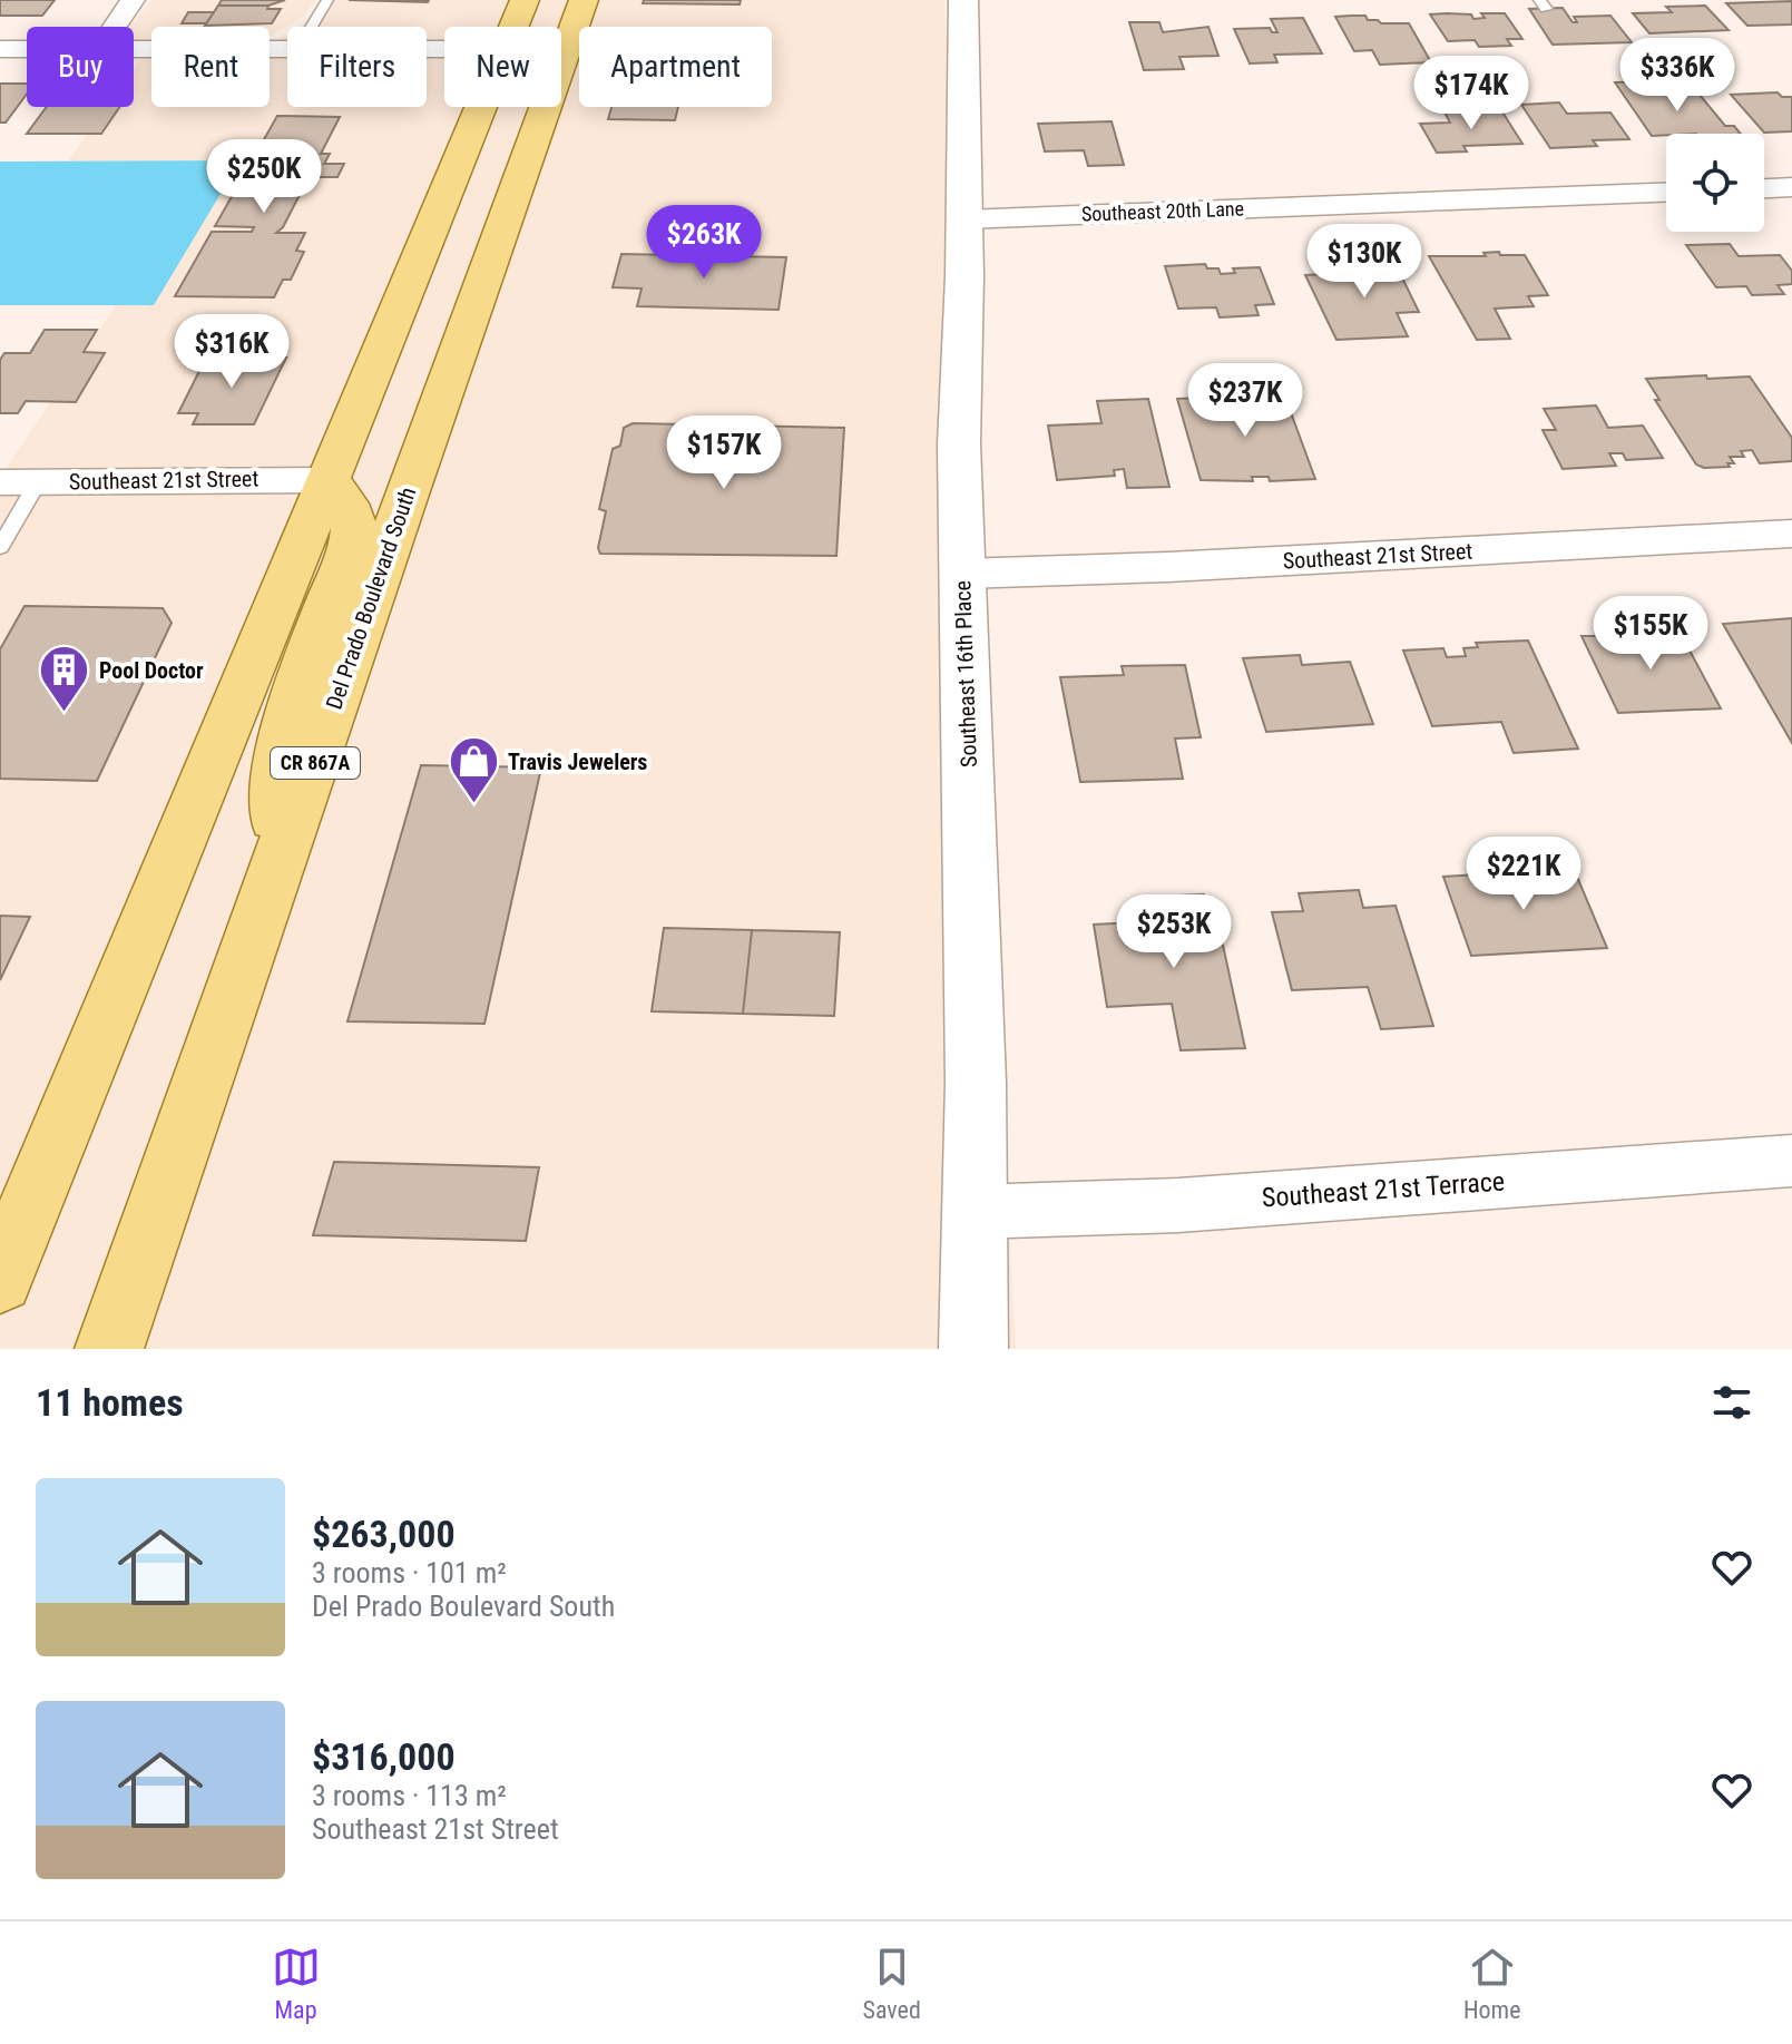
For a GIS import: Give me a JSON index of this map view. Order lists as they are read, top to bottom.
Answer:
{
  "streets": {
    "main road": ["Del Prado Boulevard South", "CR 867A"],
    "street": [
      "Southeast 20th Lane",
      "Southeast 21st Street",
      "Southeast 16th Place",
      "Southeast 21st Terrace"
    ]
  },
  "crossings": [
    ["Southeast 20th Lane", "Southeast 16th Place"],
    ["Southeast 21st Street", "Southeast 16th Place"],
    ["Southeast 16th Place", "Southeast 21st Terrace"]
  ],
  "places": {
    "building": ["Pool Doctor"],
    "shop": ["Travis Jewelers"]
  },
  "page": {
    "chip": [
      "Buy",
      "Rent",
      "Filters",
      "New",
      "Apartment"
    ],
    "price": [
      "$336K",
      "$174K",
      "$250K",
      "$263K",
      "$130K",
      "$316K",
      "$237K",
      "$157K",
      "$155K",
      "$221K",
      "$253K"
    ],
    "heading": "11 homes",
    "list": [
      {
        "name": "$263,000",
        "note": "3 rooms · 101 m² · Del Prado Boulevard South"
      },
      {
        "name": "$316,000",
        "note": "3 rooms · 113 m² · Southeast 21st Street"
      }
    ],
    "tabs": ["Map", "Saved", "Home"]
  }
}
